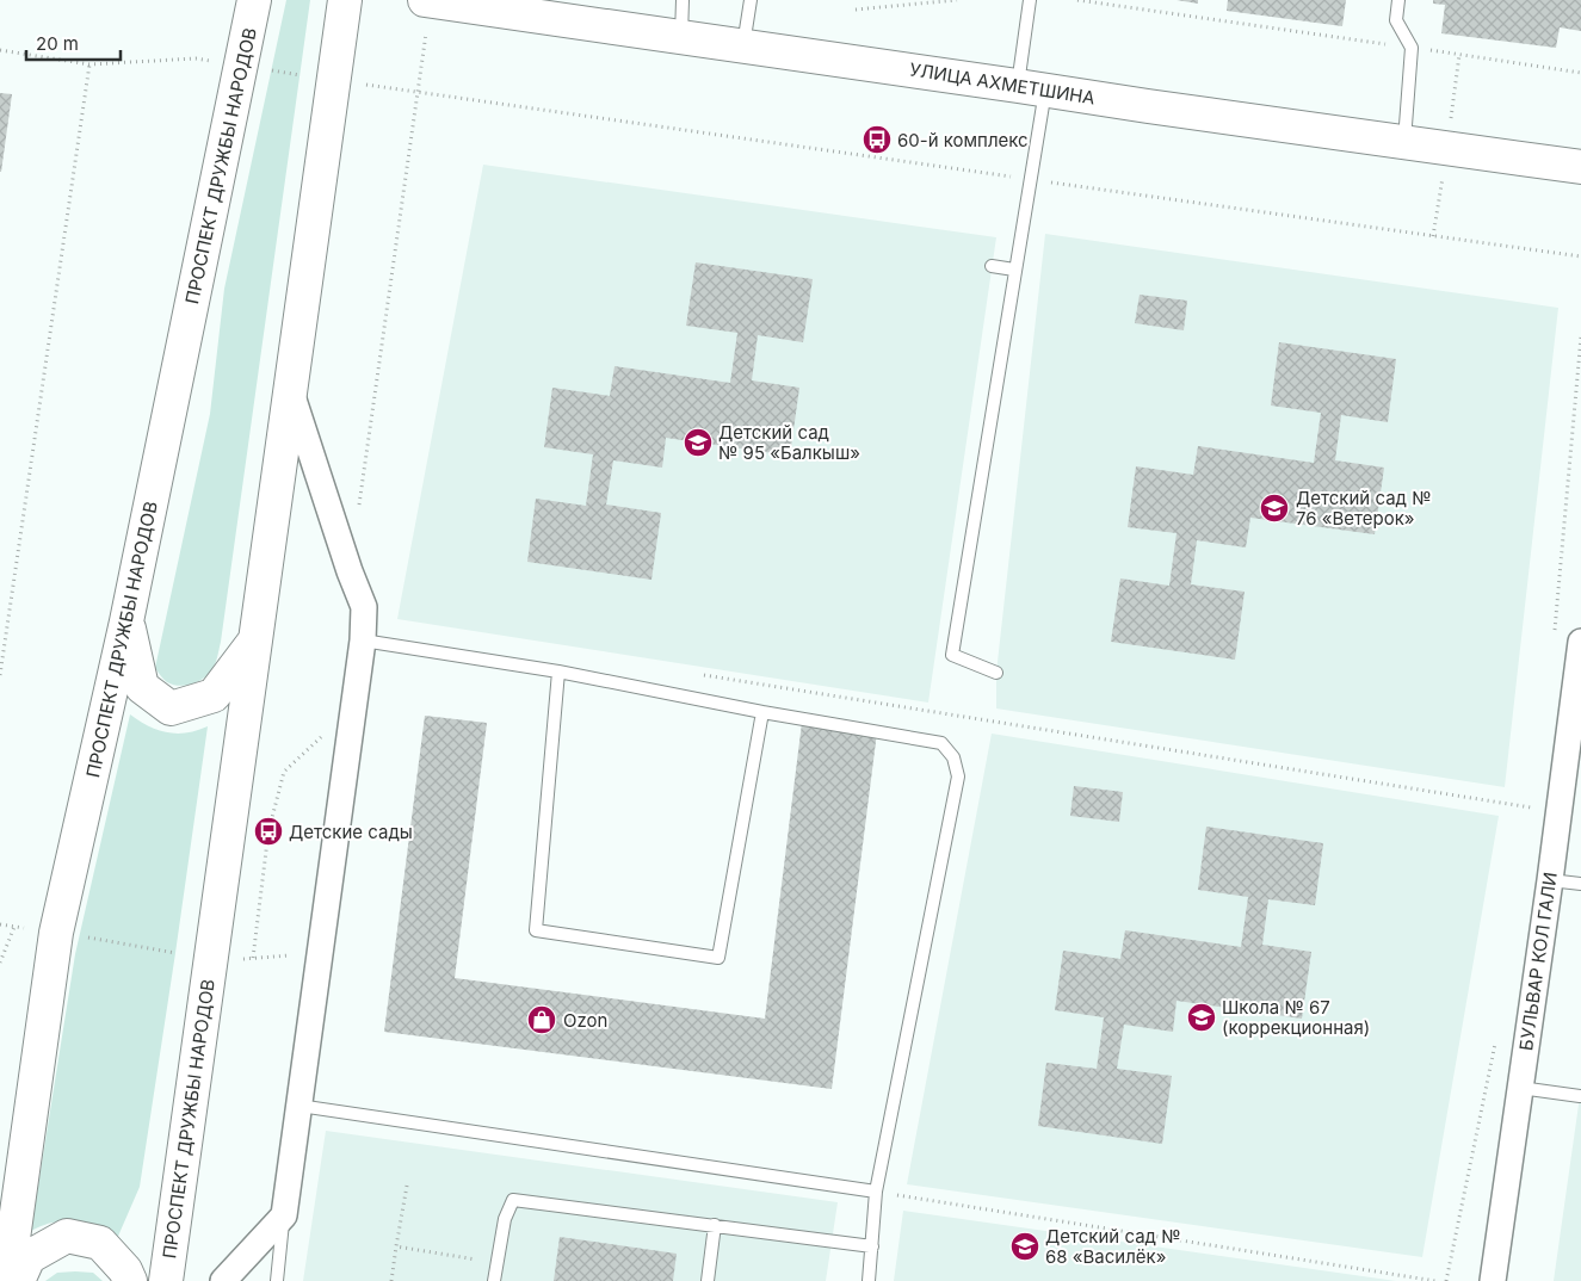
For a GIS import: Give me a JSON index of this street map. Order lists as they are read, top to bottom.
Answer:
{
  "streets": {
    "main road": ["УЛИЦА АХМЕТШИНА", "ПРОСПЕКТ ДРУЖБЫ НАРОДОВ"],
    "street": ["БУЛЬВАР КОЛ ГАЛИ"]
  },
  "places": {
    "bus stop": ["60-й комплекс", "Детские сады"],
    "school or university": [
      "Детский сад № 95 «Балкыш»",
      "Детский сад № 76 «Ветерок»",
      "Школа № 67 (коррекционная)",
      "Детский сад № 68 «Василёк»"
    ],
    "shop": ["Ozon"]
  },
  "scale_bar": "20 m"
}
